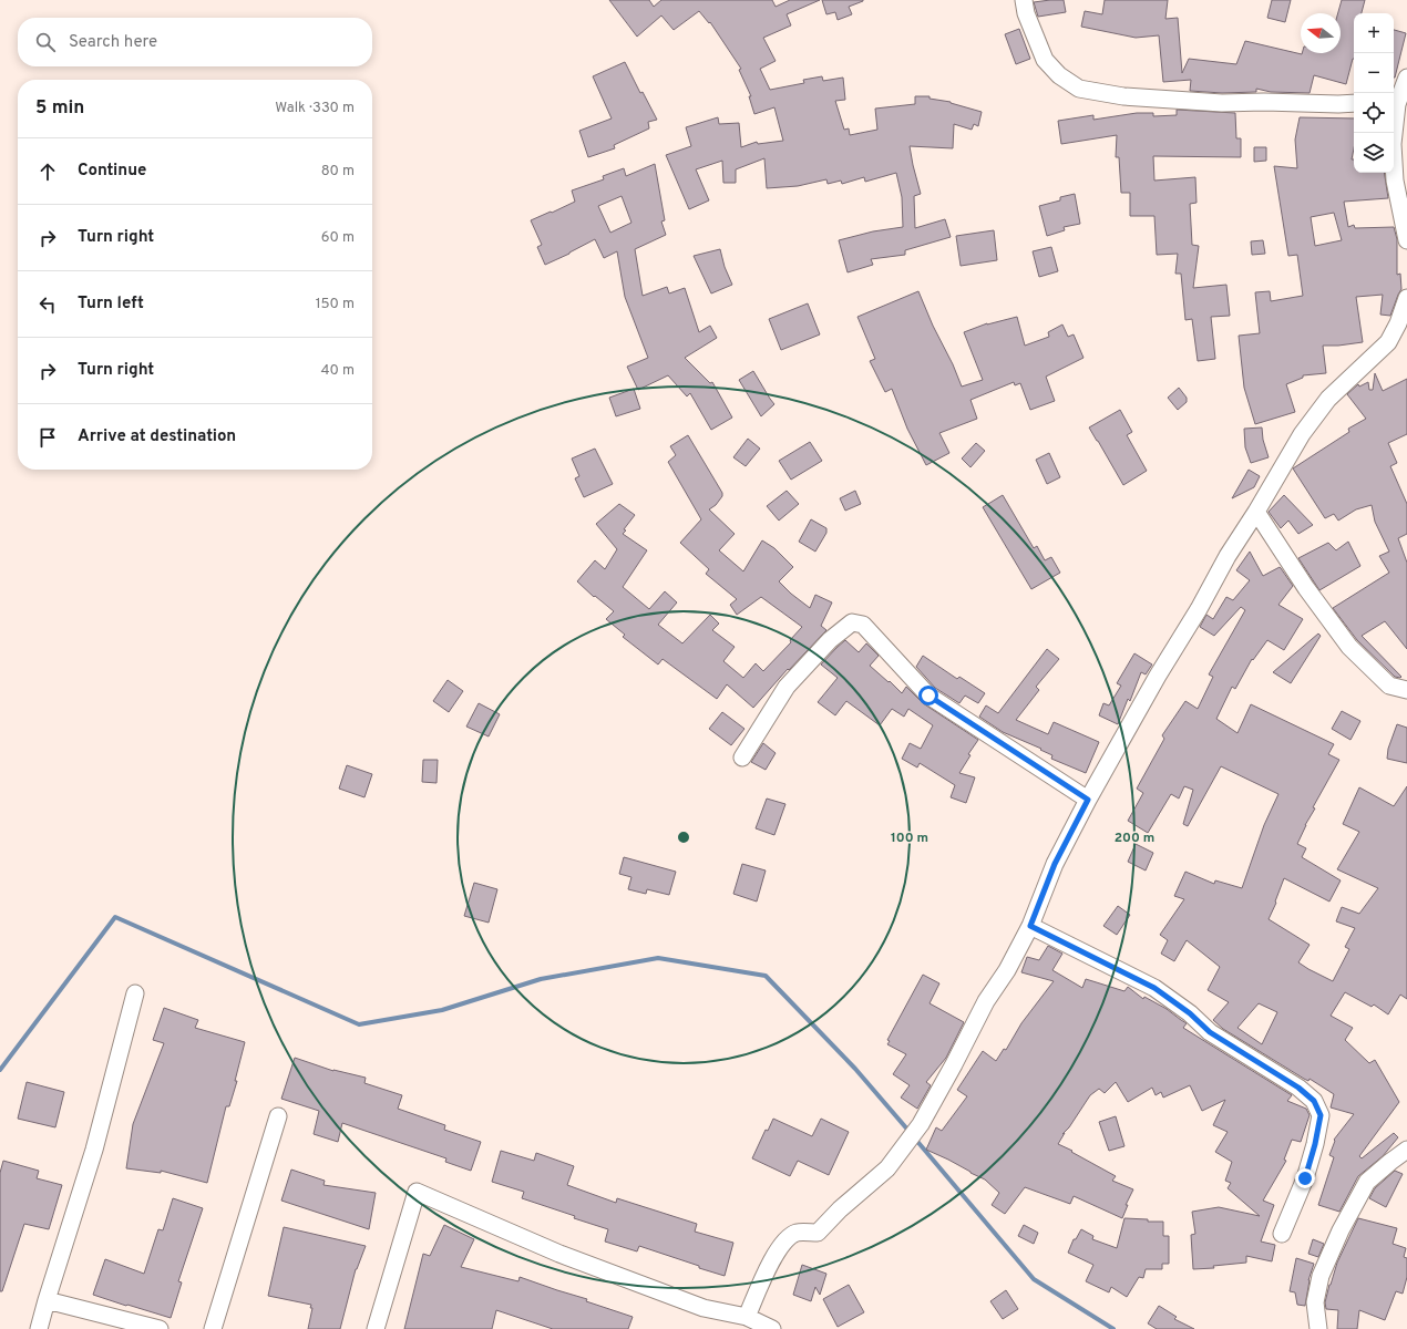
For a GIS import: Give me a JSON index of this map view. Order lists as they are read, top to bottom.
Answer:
{
  "north": "left",
  "page": {
    "map_buttons": ["+", "−"],
    "search": "Search here",
    "heading": ["5 min", "Walk · 330 m"],
    "list": [
      ["Continue", "80 m"],
      ["Turn right", "60 m"],
      ["Turn left", "150 m"],
      ["Turn right", "40 m"],
      "Arrive at destination"
    ]
  },
  "rings": ["100 m", "200 m"]
}
